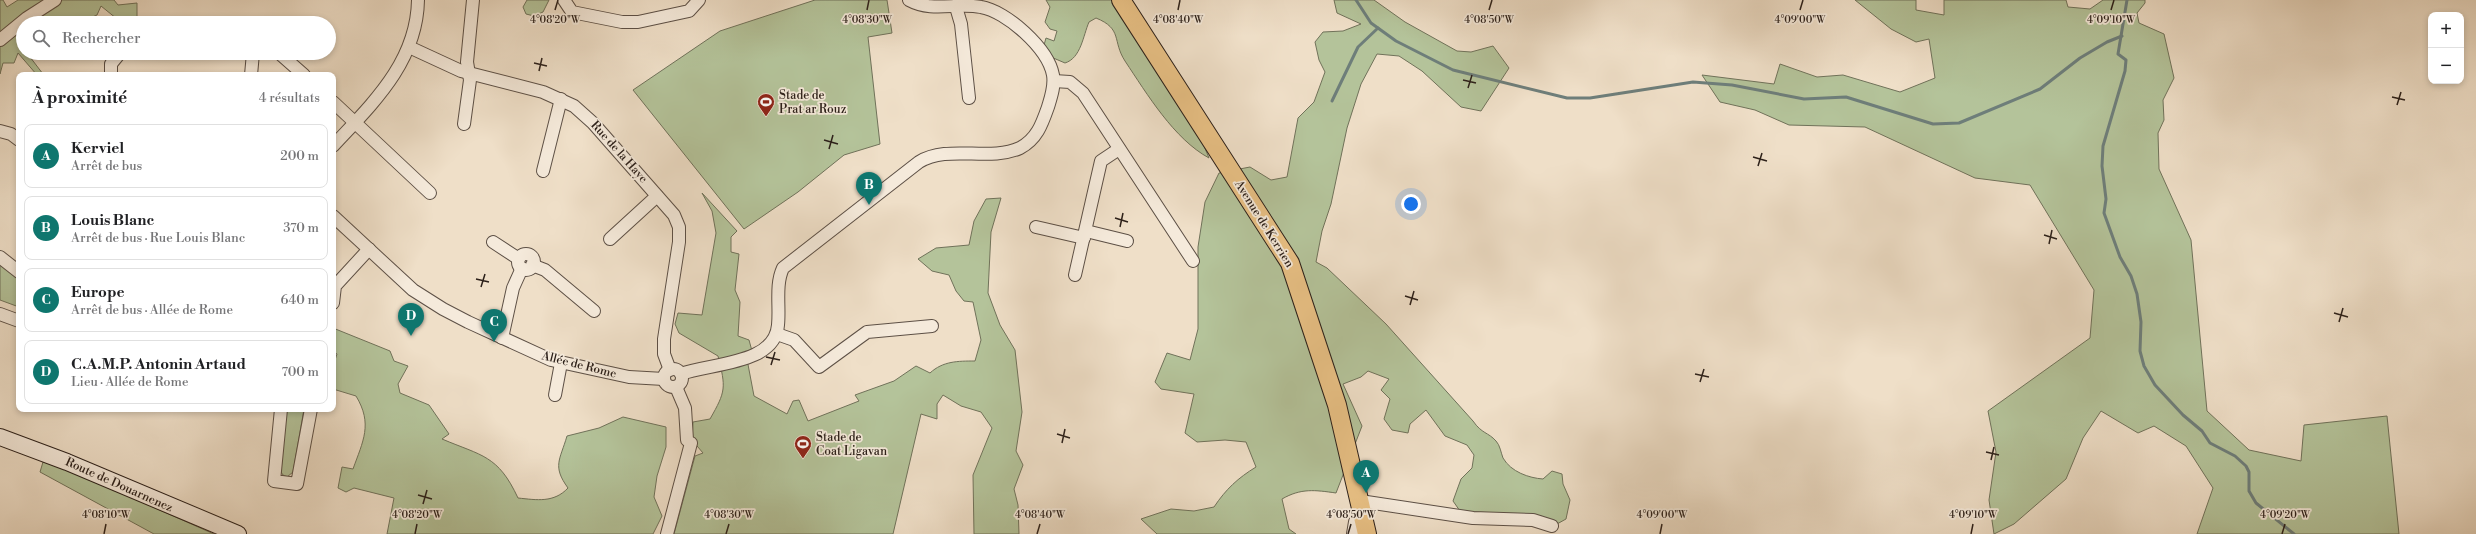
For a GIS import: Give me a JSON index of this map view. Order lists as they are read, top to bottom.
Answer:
{
  "streets": {
    "main road": ["Avenue de Kerrien", "Route de Douarnenez"],
    "street": ["Rue de la Haye", "Allée de Rome"]
  },
  "crossings": [
    ["Rue de la Haye", "Allée de Rome"]
  ],
  "places": {
    "sports": ["Stade de Prat ar Rouz", "Stade de Coat Ligavan"]
  },
  "page": {
    "map_buttons": ["+", "−"],
    "search": "Rechercher",
    "heading": ["À proximité", "4 résultats"],
    "list": [
      {
        "mark": "A",
        "name": "Kerviel",
        "note": "Arrêt de bus",
        "value": "200 m"
      },
      {
        "mark": "B",
        "name": "Louis Blanc",
        "note": "Arrêt de bus · Rue Louis Blanc",
        "value": "370 m"
      },
      {
        "mark": "C",
        "name": "Europe",
        "note": "Arrêt de bus · Allée de Rome",
        "value": "640 m"
      },
      {
        "mark": "D",
        "name": "C.A.M.P. Antonin Artaud",
        "note": "Lieu · Allée de Rome",
        "value": "700 m"
      }
    ],
    "pins": [
      "B",
      "D",
      "C",
      "A"
    ]
  },
  "coordinates": [
    "4°08'20\"W",
    "4°08'40\"W",
    "4°08'50\"W",
    "4°08'30\"W",
    "4°09'00\"W",
    "4°09'10\"W",
    "4°08'10\"W",
    "4°09'20\"W"
  ]
}
